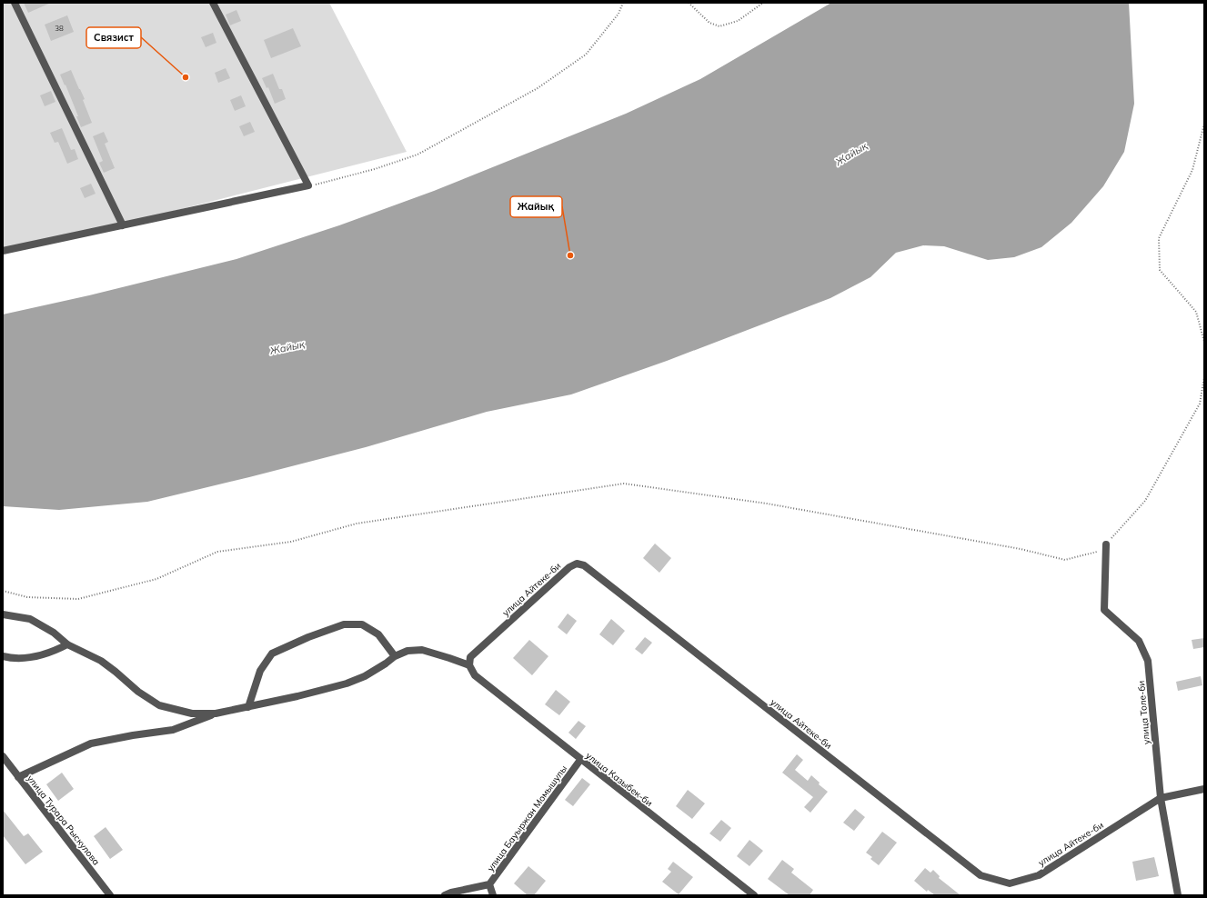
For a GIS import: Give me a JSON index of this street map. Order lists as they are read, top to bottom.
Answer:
{
  "streets": {
    "street": [
      "улица Айтеке-би",
      "улица Толе-би",
      "улица Казыбек-би",
      "улица Бауыржан Момышулы",
      "улица Турара Рыскулова"
    ]
  },
  "crossings": [
    ["улица Айтеке-би", "улица Толе-би"],
    ["улица Айтеке-би", "улица Казыбек-би"],
    ["улица Казыбек-би", "улица Бауыржан Момышулы"]
  ],
  "water": ["Жайық"],
  "places": ["Связист", "Жайық"],
  "house_numbers": ["38"]
}
